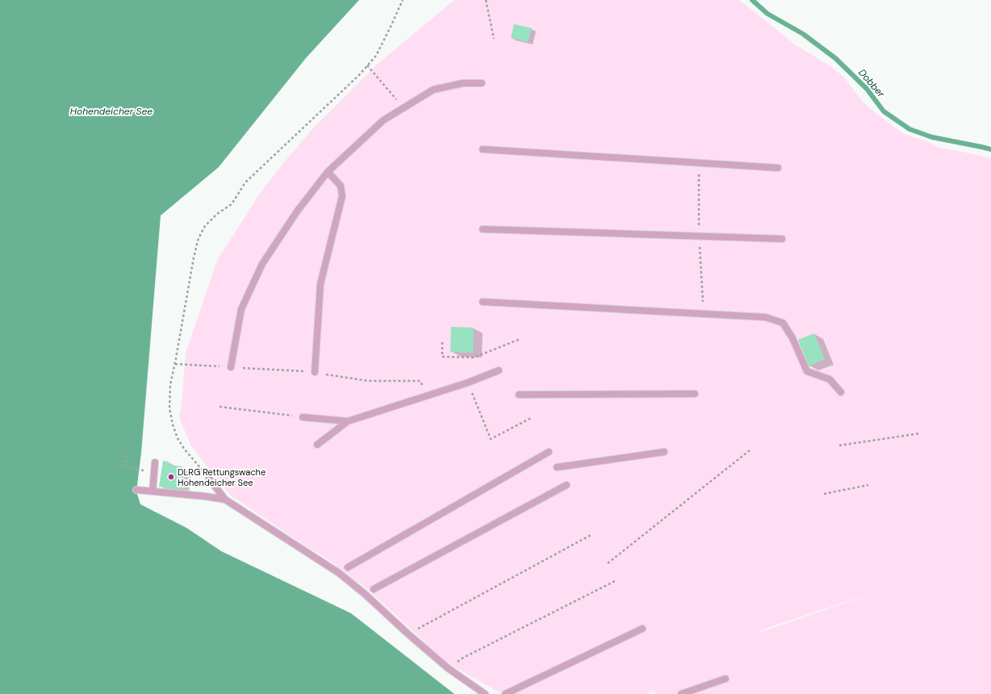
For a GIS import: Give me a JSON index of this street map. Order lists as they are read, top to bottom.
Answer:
{
  "water": ["Dobber", "Hohendeicher See"],
  "places": ["DLRG Rettungswache Hohendeicher See"]
}
